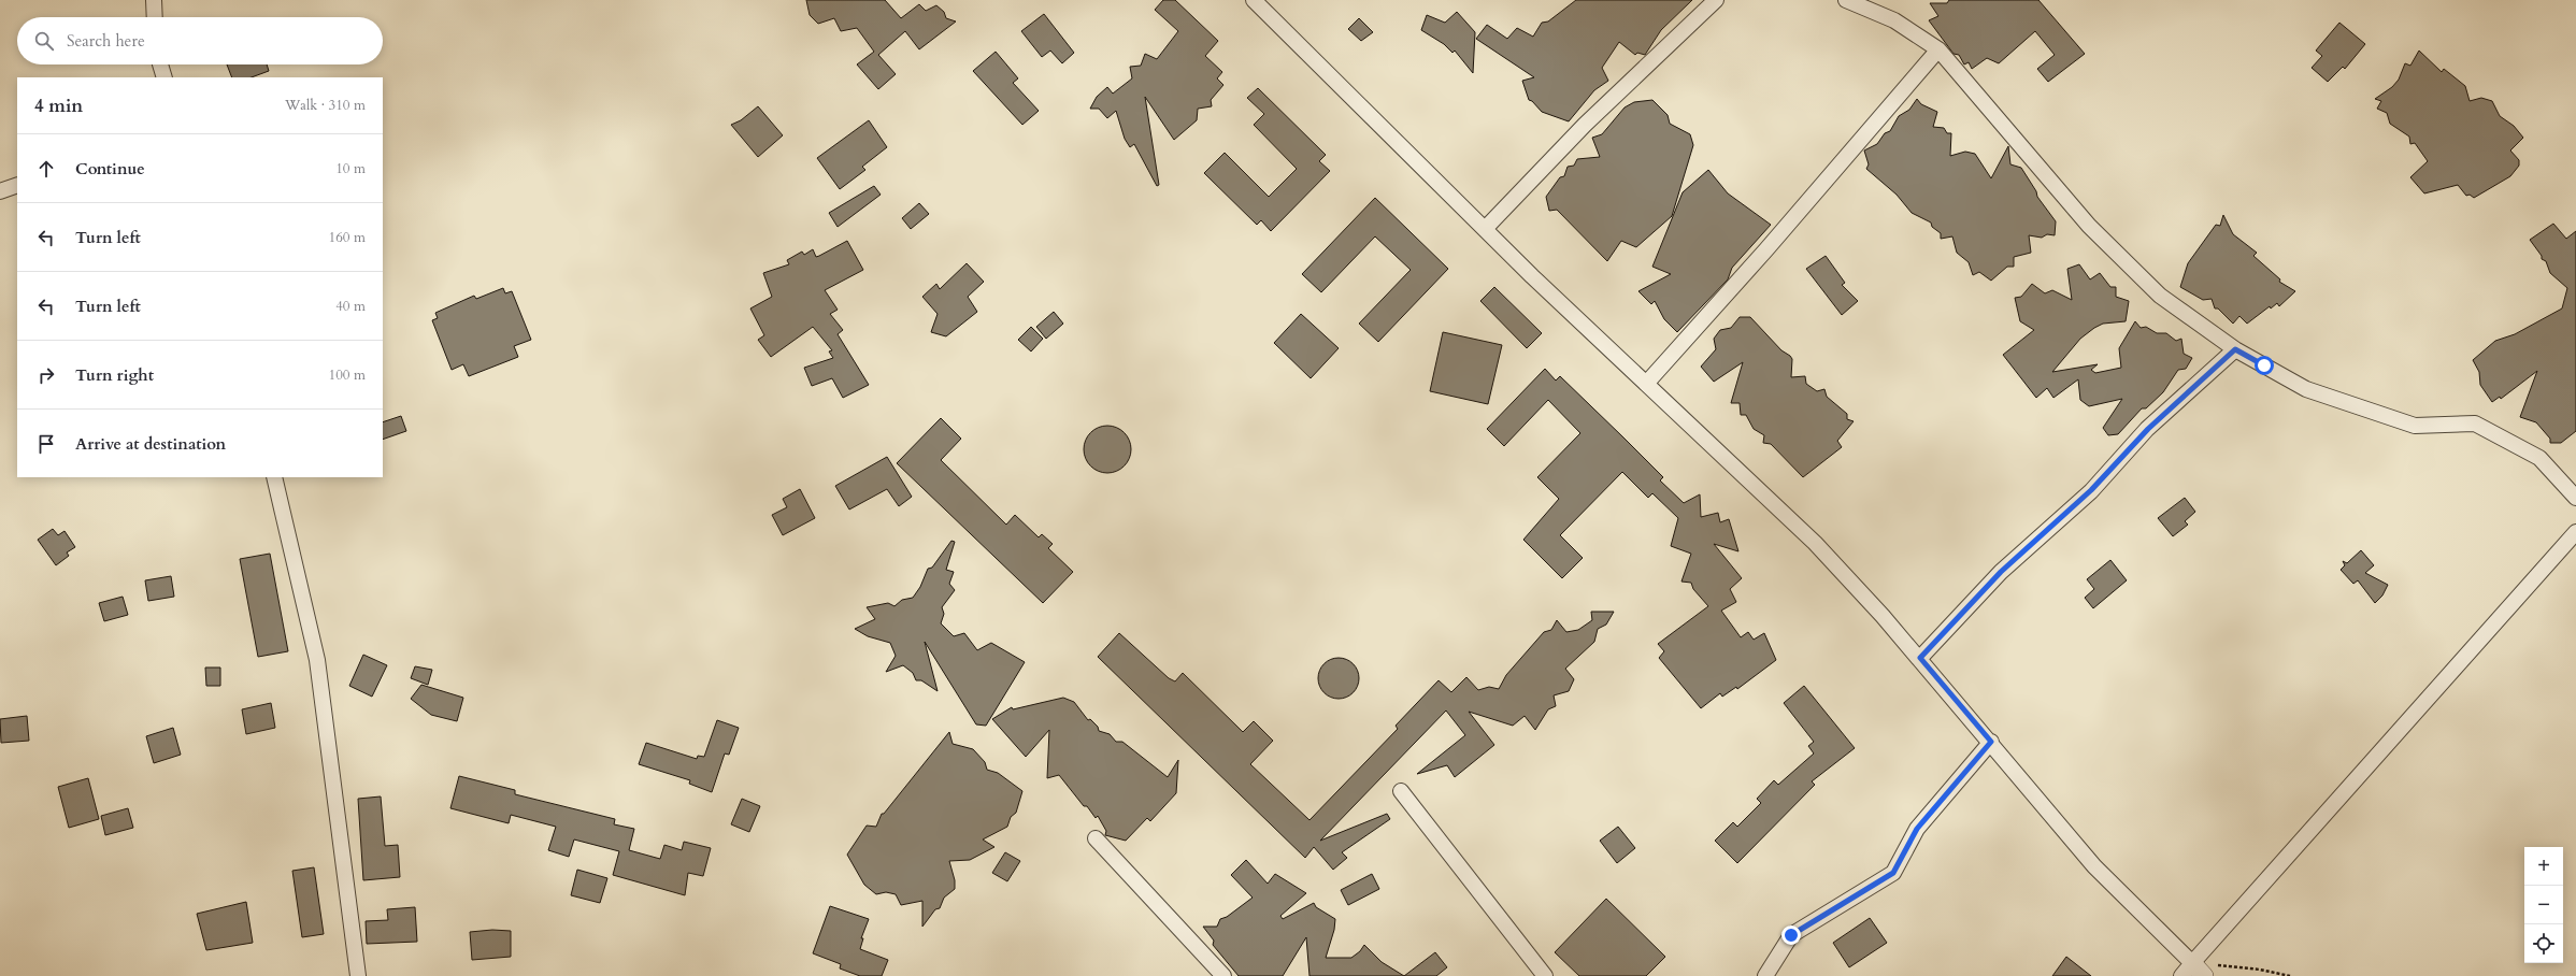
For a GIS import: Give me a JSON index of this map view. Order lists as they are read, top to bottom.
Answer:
{
  "page": {
    "search": "Search here",
    "heading": ["4 min", "Walk · 310 m"],
    "list": [
      ["Continue", "10 m"],
      ["Turn left", "160 m"],
      ["Turn left", "40 m"],
      ["Turn right", "100 m"],
      "Arrive at destination"
    ],
    "map_buttons": ["+", "−"]
  }
}
